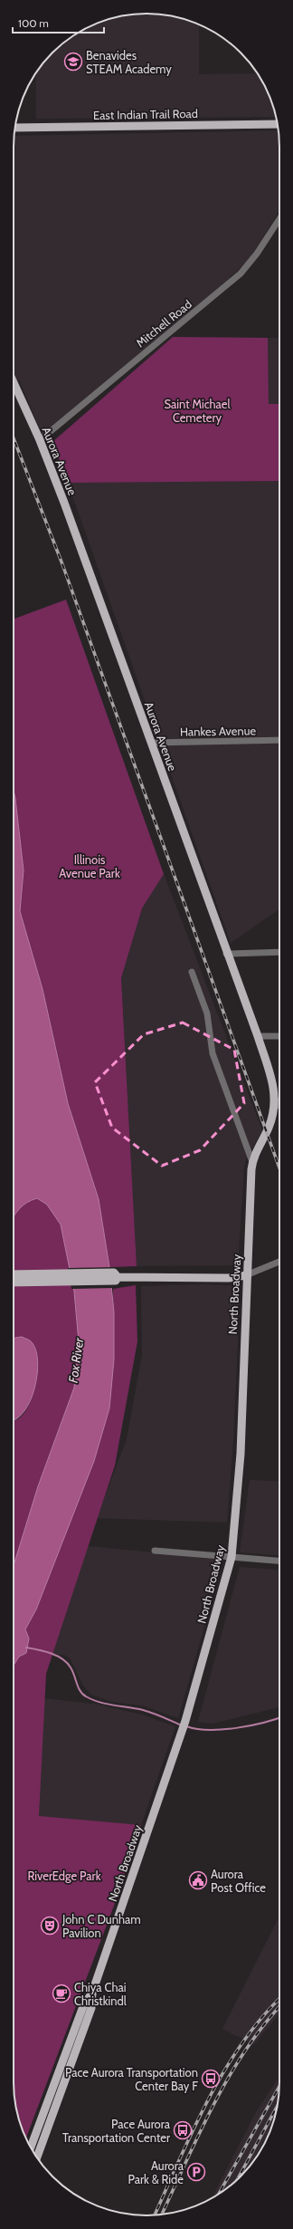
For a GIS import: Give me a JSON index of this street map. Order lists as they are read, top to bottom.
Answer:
{
  "streets": {
    "main road": ["East Indian Trail Road", "Aurora Avenue", "North Broadway"],
    "street": ["Mitchell Road", "Hankes Avenue"]
  },
  "crossings": [
    ["Mitchell Road", "Aurora Avenue"],
    ["Aurora Avenue", "Hankes Avenue"],
    ["Aurora Avenue", "North Broadway"]
  ],
  "water": ["Fox River"],
  "parks": ["Saint Michael Cemetery", "Illinois Avenue Park", "RiverEdge Park"],
  "places": {
    "school or university": ["Benavides STEAM Academy"],
    "public building": ["Aurora Post Office"],
    "theatre": ["John C Dunham Pavilion"],
    "cafe": ["Chiya Chai Christkindl"],
    "bus stop": ["Pace Aurora Transportation Center Bay F", "Pace Aurora Transportation Center"],
    "parking": ["Aurora Park & Ride"]
  },
  "scale_bar": "100 m"
}
